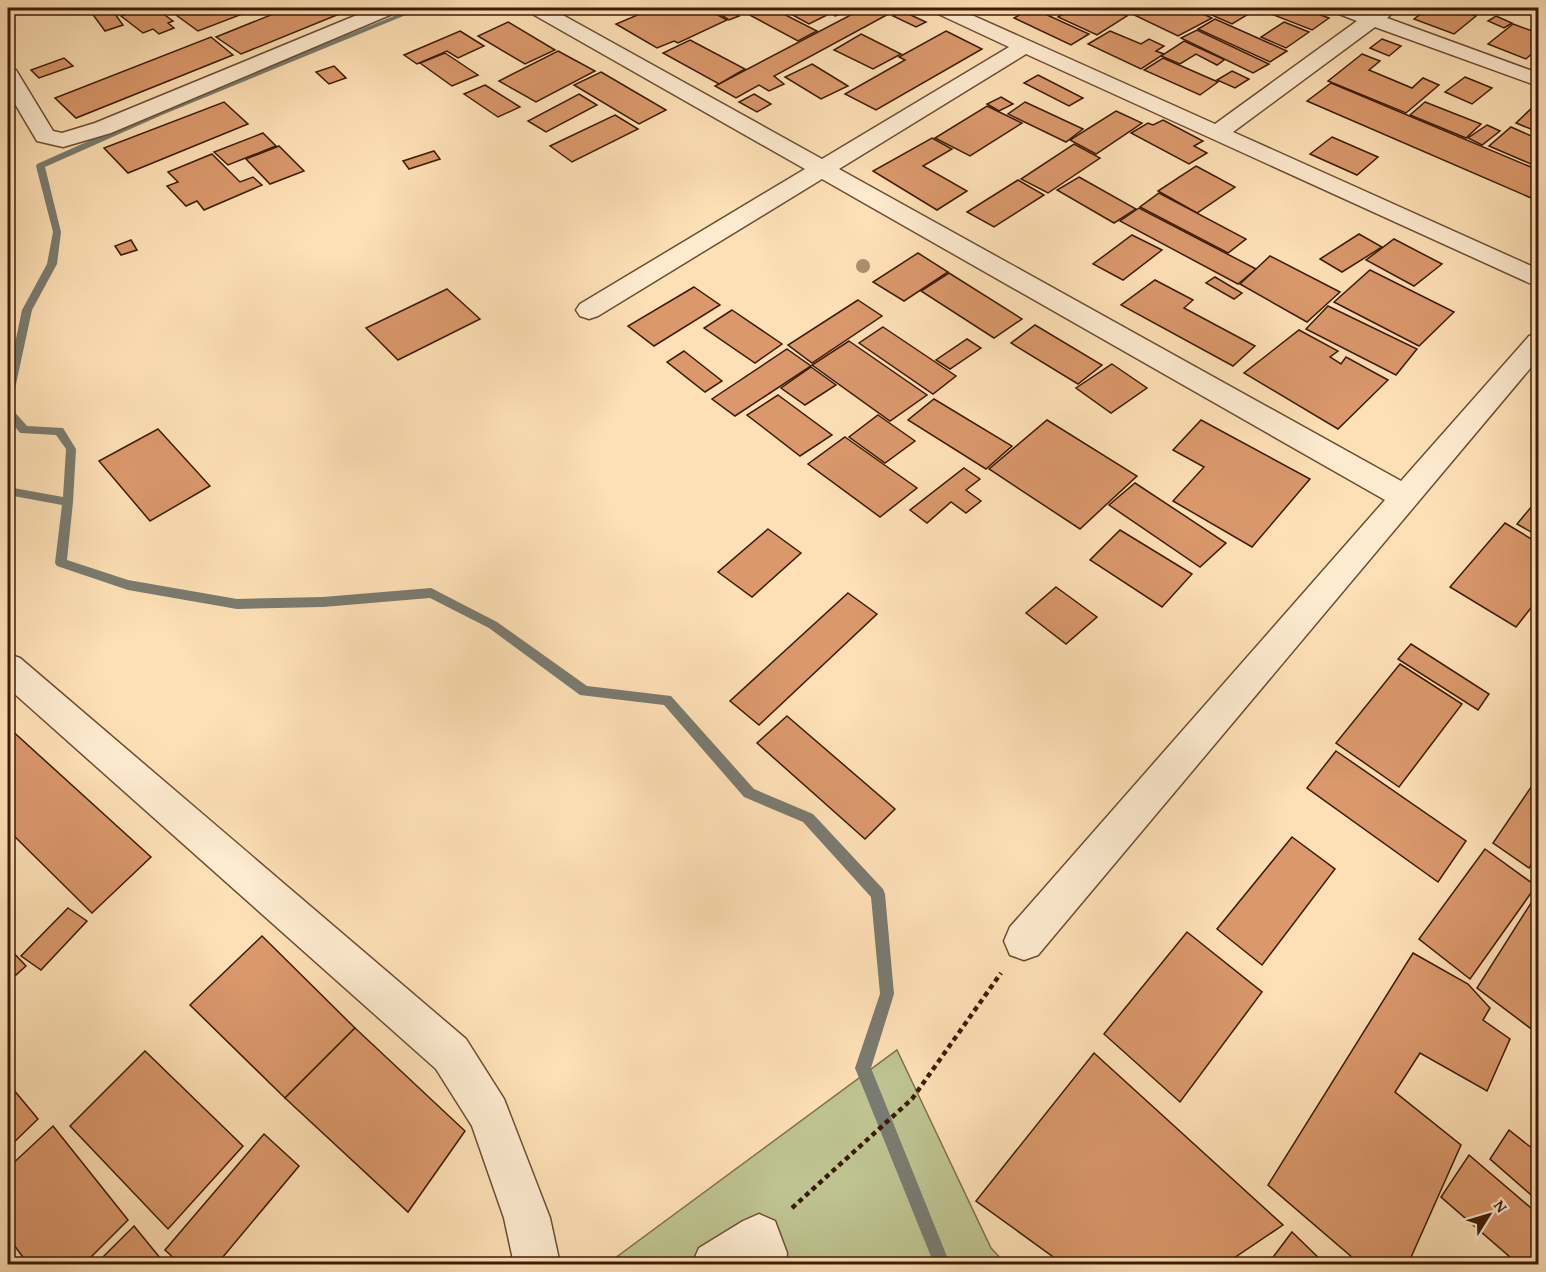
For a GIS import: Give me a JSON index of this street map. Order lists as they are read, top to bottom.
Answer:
{
  "north": "top right"
}
